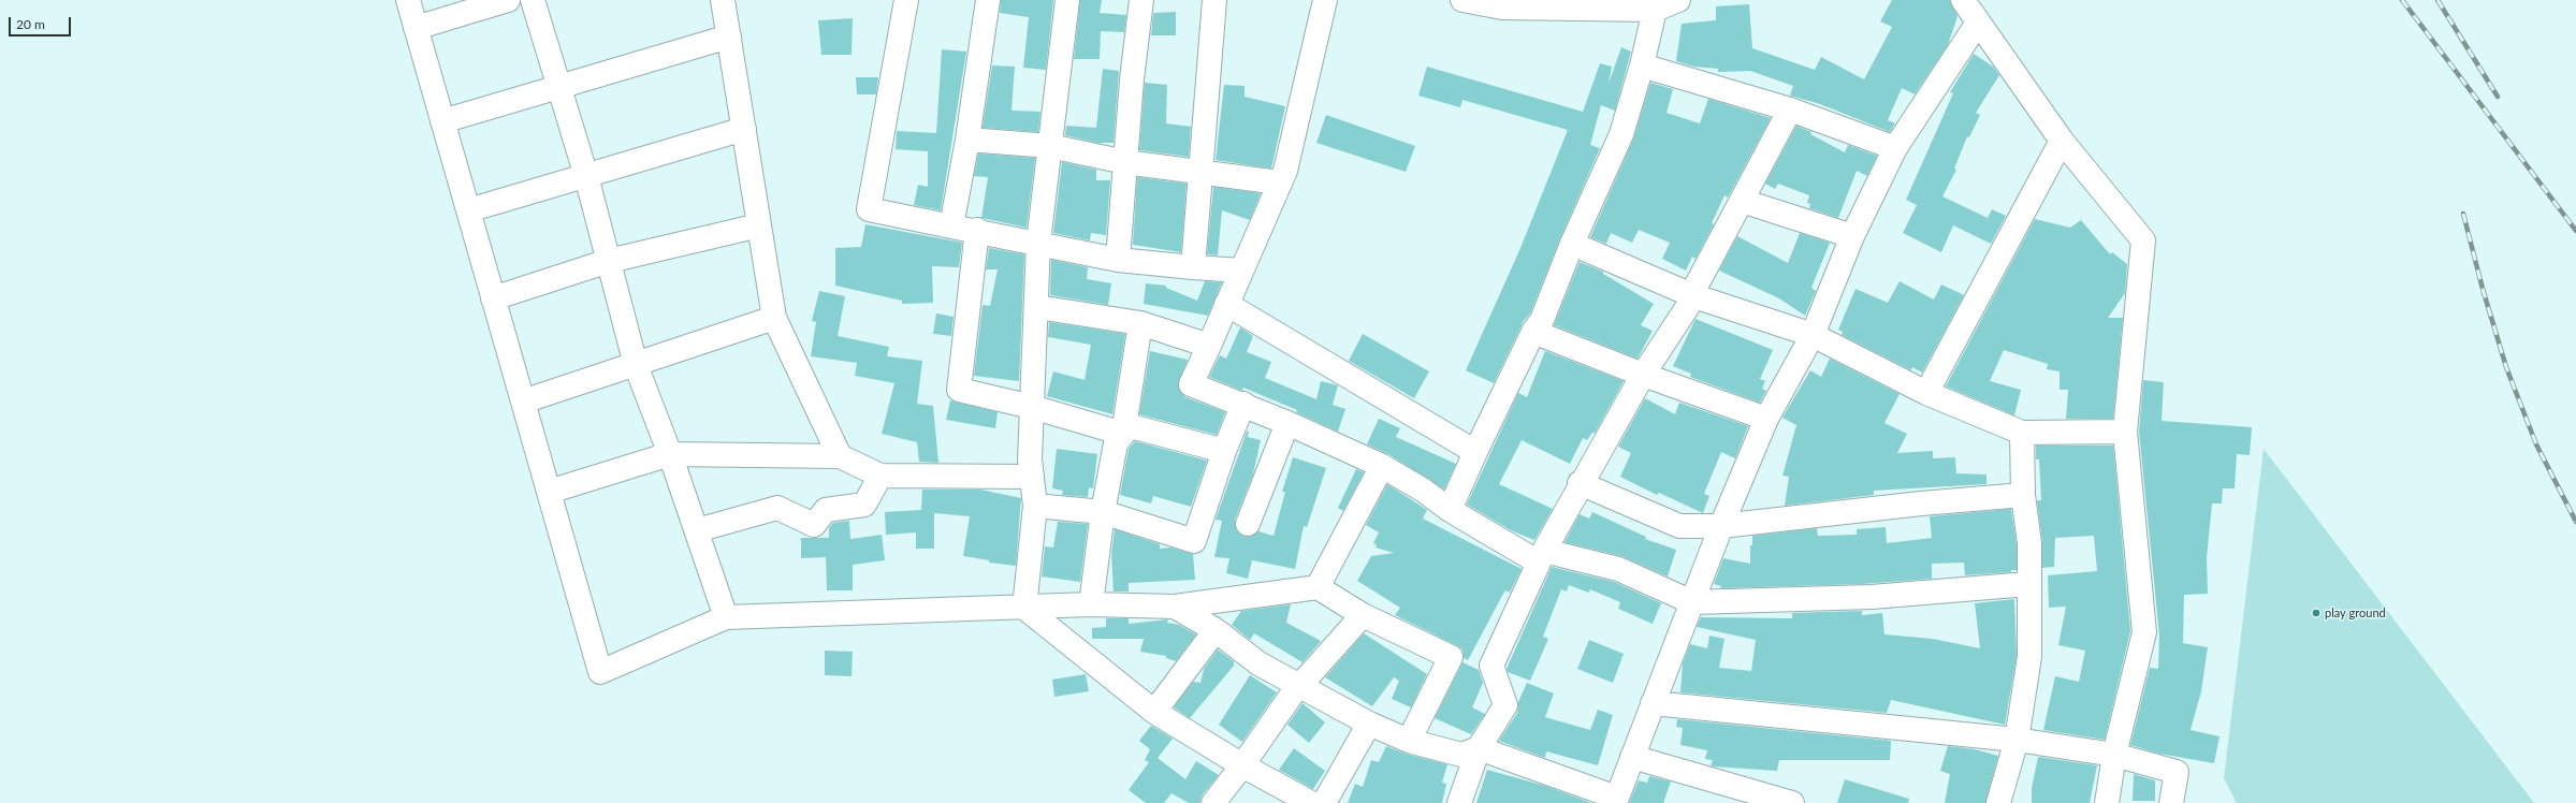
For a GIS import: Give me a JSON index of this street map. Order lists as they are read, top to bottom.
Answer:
{
  "places": ["play ground"],
  "scale_bar": "20 m"
}
